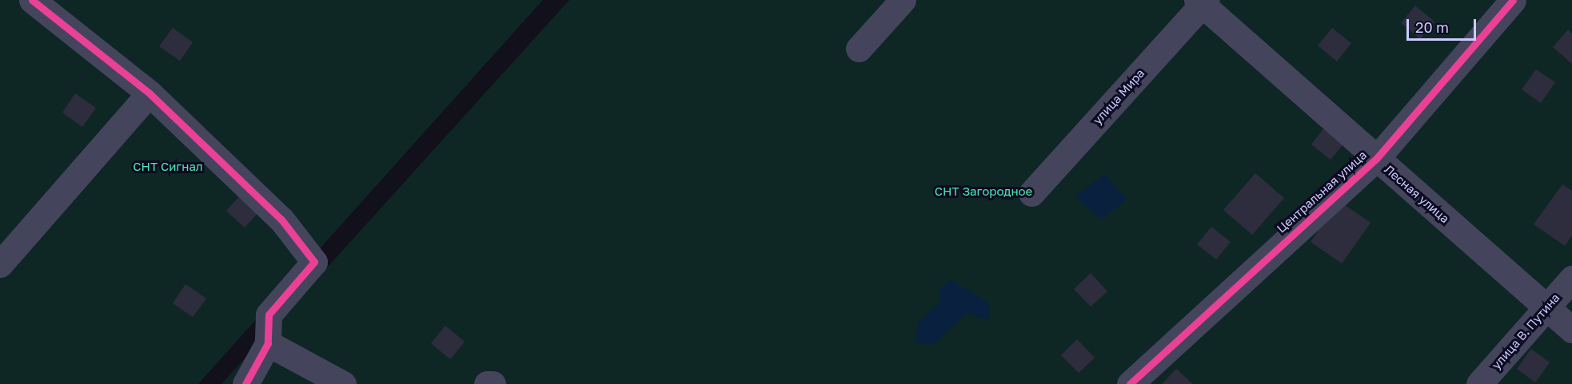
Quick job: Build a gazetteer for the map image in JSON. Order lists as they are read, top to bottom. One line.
{"streets":{"street":["улица Мира","Центральная улица","Лесная улица","улица В. Путина"]},"crossings":[["улица Мира","Лесная улица"],["Центральная улица","Лесная улица"],["Лесная улица","улица В. Путина"]],"parks":["СНТ Сигнал","СНТ Загородное"],"scale_bar":"20 m"}
